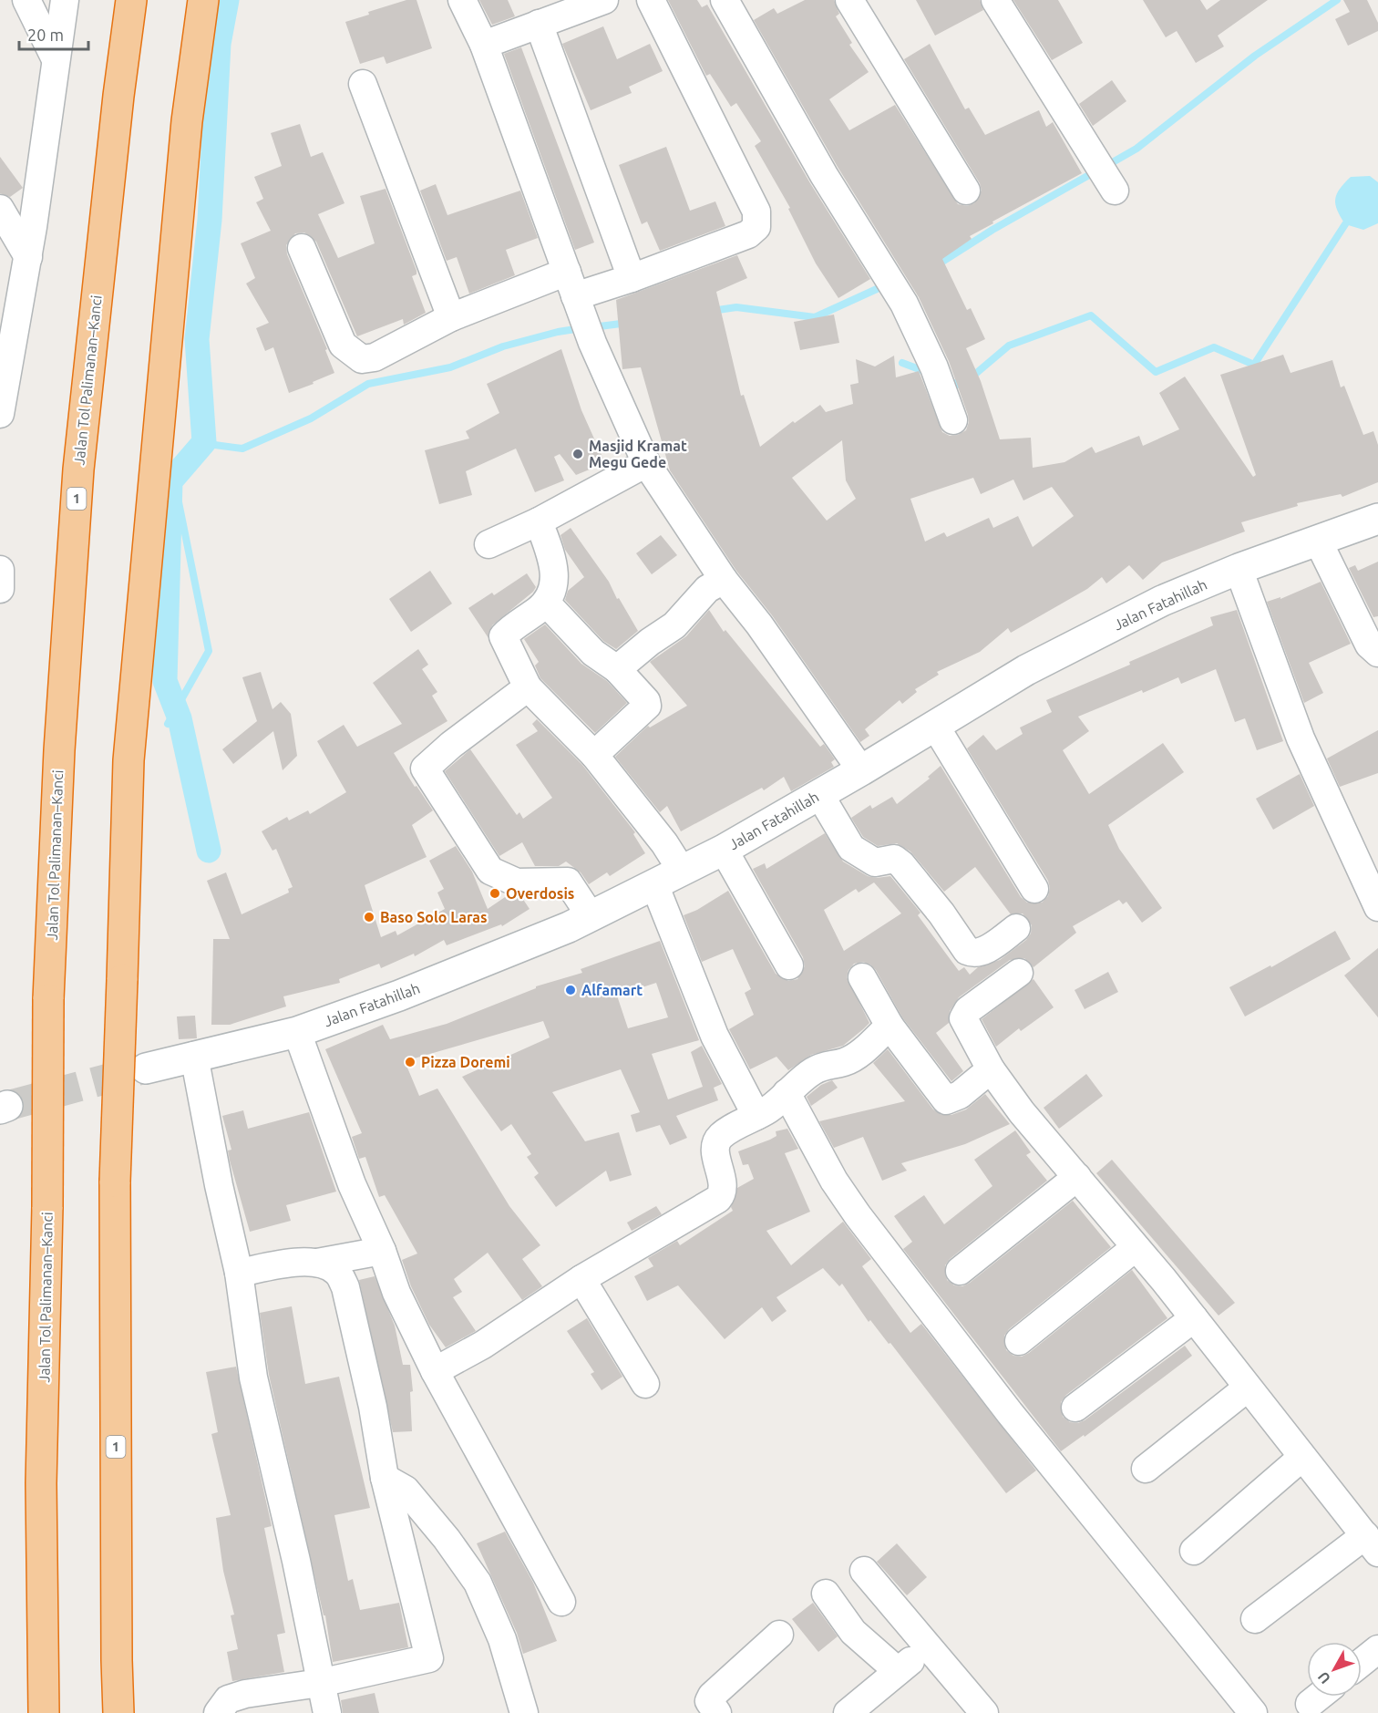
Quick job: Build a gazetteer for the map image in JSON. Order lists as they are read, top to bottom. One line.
{"streets":{"highway":["Jalan Tol Palimanan–Kanci","1"],"street":["Jalan Fatahillah"]},"places":["Masjid Kramat Megu Gede","Overdosis","Baso Solo Laras","Alfamart","Pizza Doremi"],"scale_bar":"20 m","north":"bottom left"}
